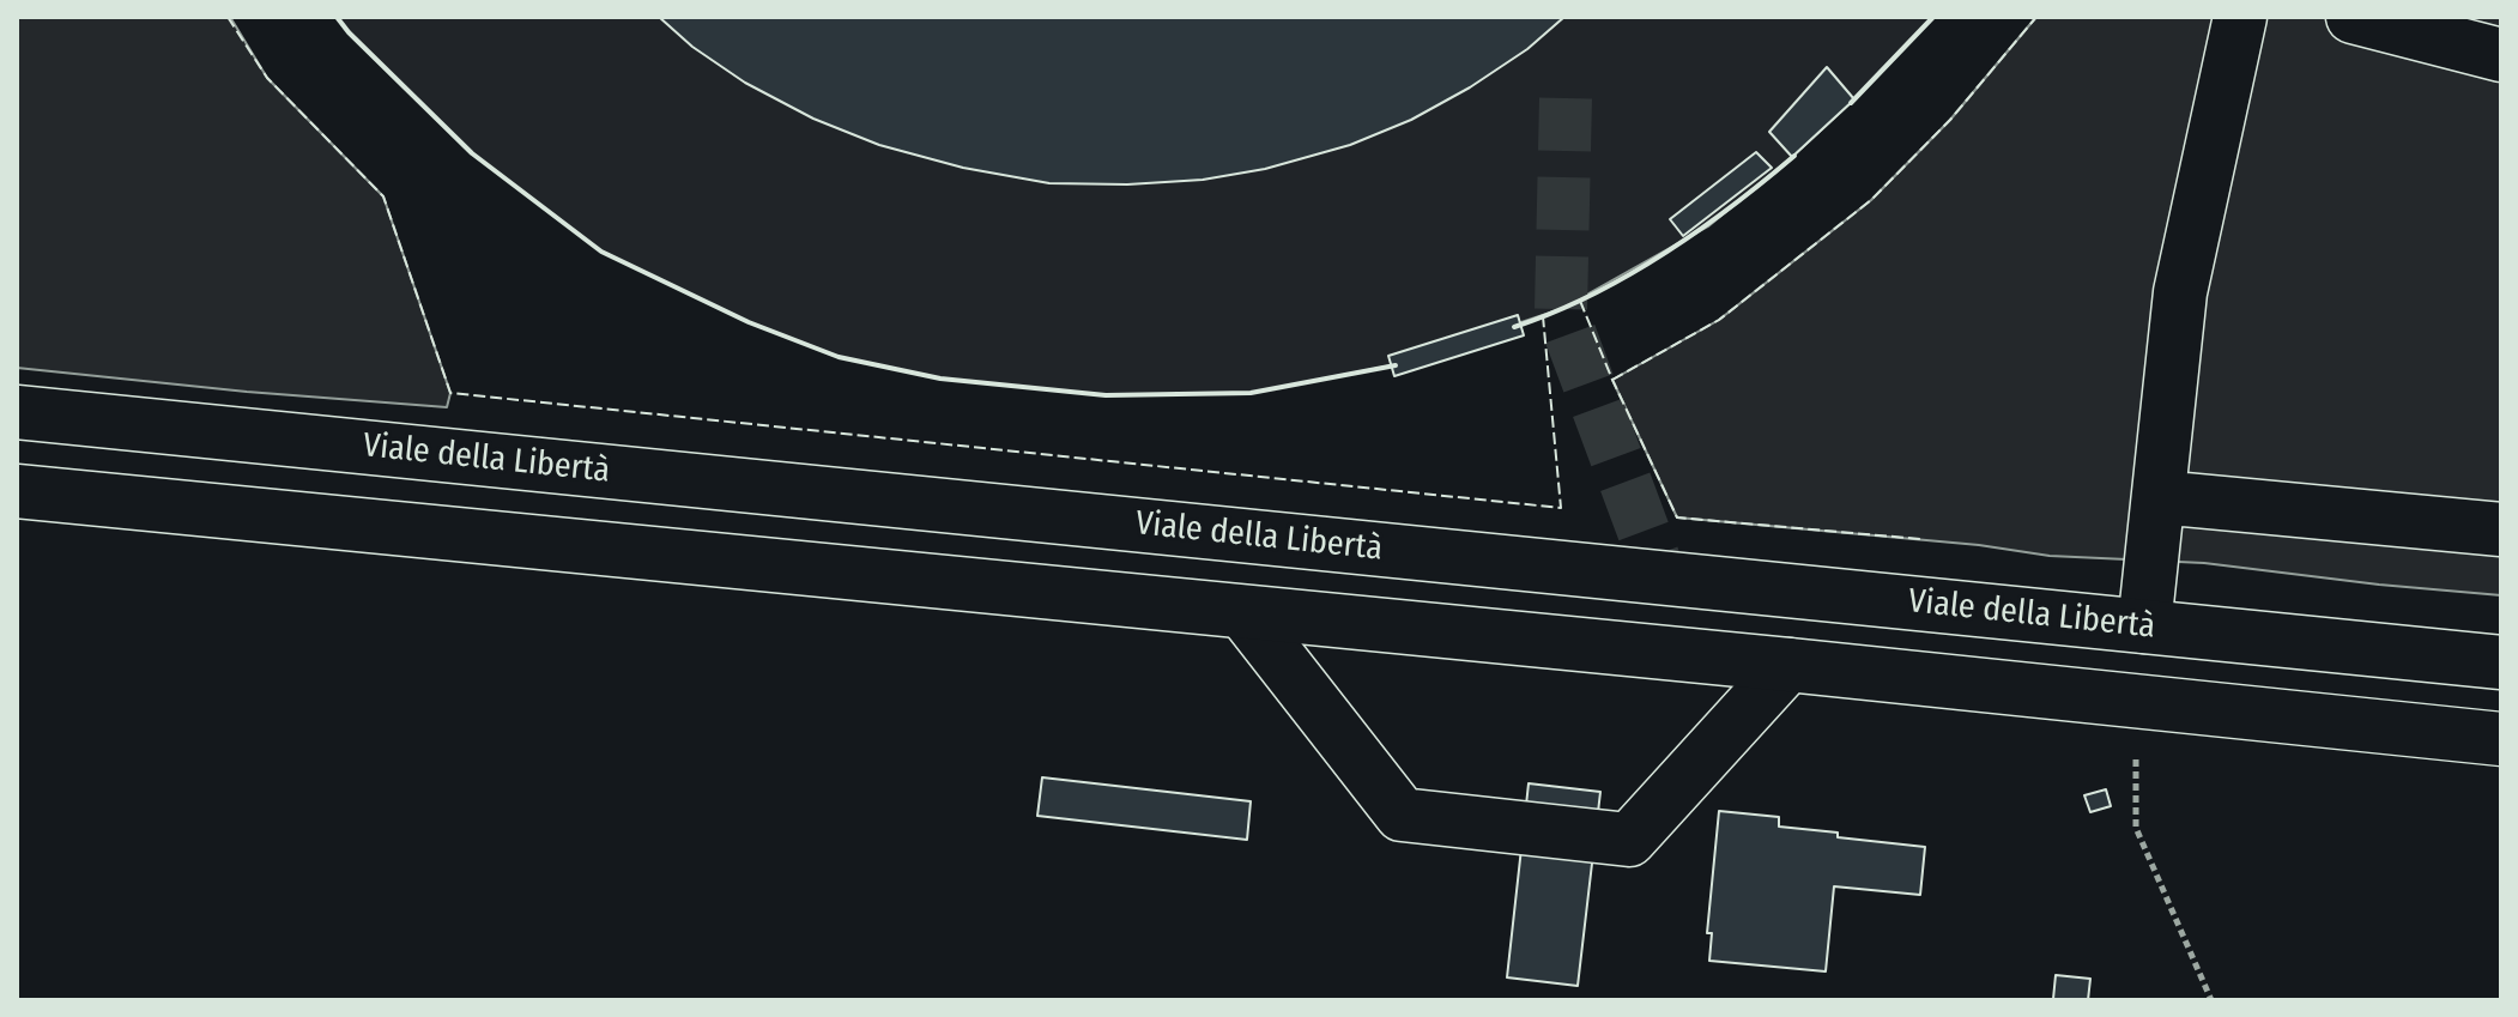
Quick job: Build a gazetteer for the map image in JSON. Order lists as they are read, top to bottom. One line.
{"streets":{"main road":["Viale della Libertà"]}}
